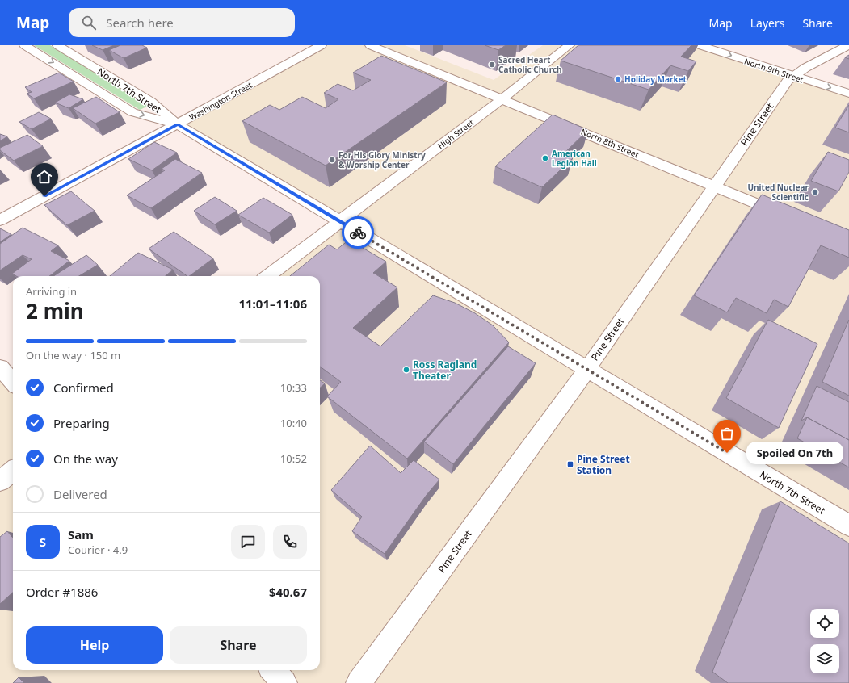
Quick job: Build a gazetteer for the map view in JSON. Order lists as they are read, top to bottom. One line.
{"streets":{"street":["North 9th Street","North 7th Street","Washington Street","Pine Street","High Street","North 8th Street"]},"crossings":[["North 9th Street","Pine Street"],["North 7th Street","Washington Street"],["North 7th Street","Pine Street"],["North 7th Street","High Street"],["Pine Street","North 8th Street"],["High Street","North 8th Street"]],"one_way":["North 9th Street"],"places":{"other":["Sacred Heart Catholic Church","Holiday Market","American Legion Hall","For His Glory Ministry & Worship Center","United Nuclear Scientific","Ross Ragland Theater","Spoiled On 7th"],"transit":["Pine Street Station"]},"page":{"header":"Map","search":"Search here","nav":["Map","Layers","Share"],"heading":["2 min","Arriving in","11:01–11:06"],"panel":["Sam","Courier · 4.9","Order #1886","$40.67"],"bar":"On the way · 150 m","list":[["Confirmed","10:33"],["Preparing","10:40"],["On the way","10:52"],"Delivered"],"bubble":"Spoiled On 7th","round":"S","buttons":["Help","Share"]}}
